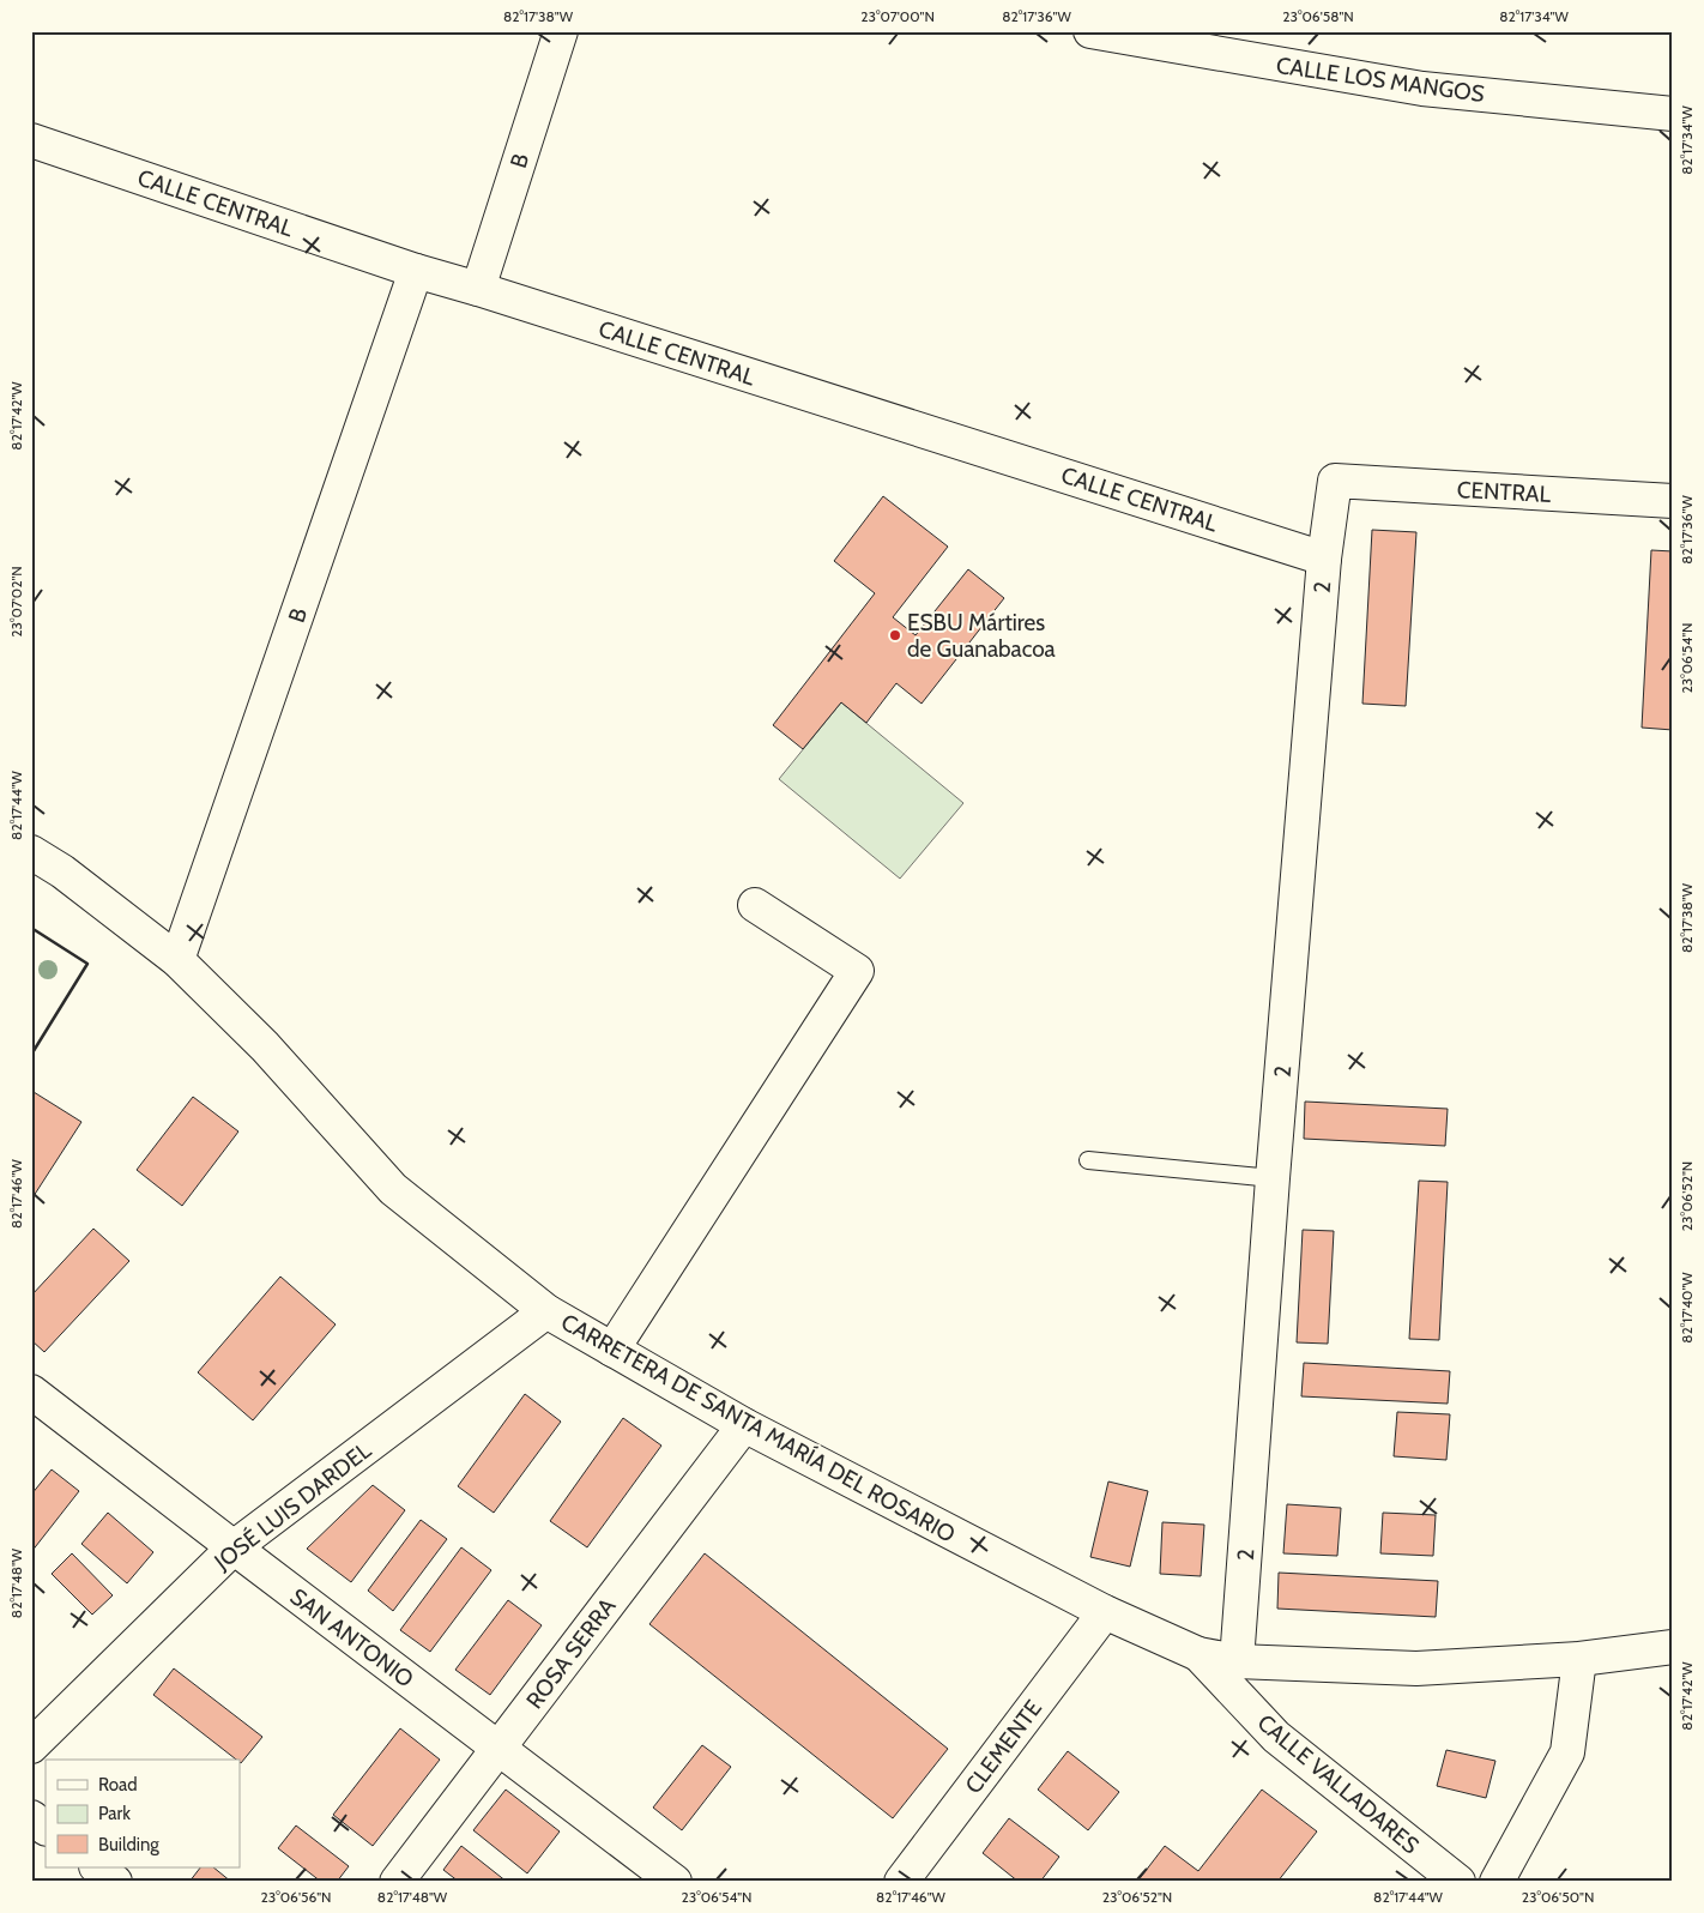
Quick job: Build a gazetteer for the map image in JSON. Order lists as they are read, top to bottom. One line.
{"streets":{"street":["CALLE LOS MANGOS","B","CALLE CENTRAL","CENTRAL","2","CARRETERA DE SANTA MARÍA DEL ROSARIO","JOSÉ LUIS DARDEL","SAN ANTONIO","ROSA SERRA","CLEMENTE","CALLE VALLADARES"]},"crossings":[["B","CALLE CENTRAL"],["B","CARRETERA DE SANTA MARÍA DEL ROSARIO"],["CALLE CENTRAL","2"],["CENTRAL","2"],["2","CARRETERA DE SANTA MARÍA DEL ROSARIO"],["CARRETERA DE SANTA MARÍA DEL ROSARIO","JOSÉ LUIS DARDEL"],["CARRETERA DE SANTA MARÍA DEL ROSARIO","ROSA SERRA"],["CARRETERA DE SANTA MARÍA DEL ROSARIO","CLEMENTE"],["CARRETERA DE SANTA MARÍA DEL ROSARIO","CALLE VALLADARES"],["JOSÉ LUIS DARDEL","SAN ANTONIO"],["SAN ANTONIO","ROSA SERRA"]],"places":["ESBU Mártires de Guanabacoa"],"legend":["Road","Park","Building"],"coordinates":["82°17'38\"W","23°07'00\"N","82°17'36\"W","23°06'58\"N","82°17'34\"W","82°17'42\"W","23°07'02\"N","23°06'54\"N","82°17'44\"W","82°17'46\"W","23°06'52\"N","82°17'40\"W","82°17'48\"W","23°06'56\"N","23°06'50\"N"]}
